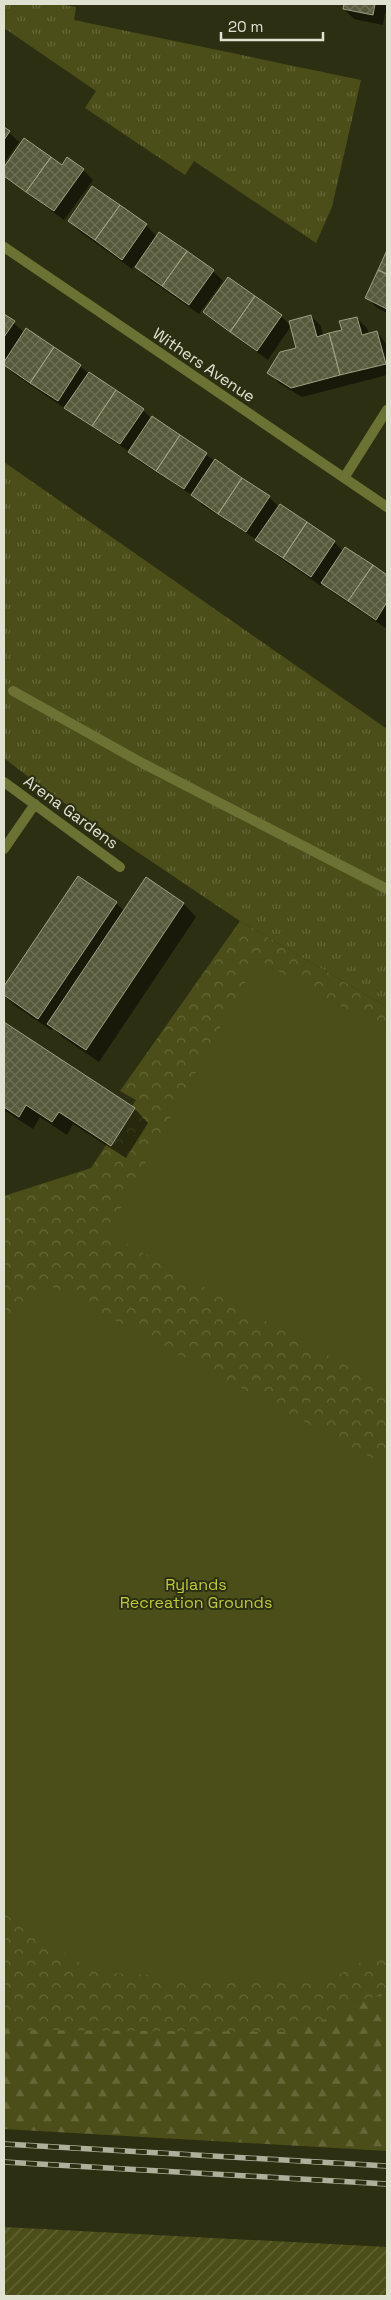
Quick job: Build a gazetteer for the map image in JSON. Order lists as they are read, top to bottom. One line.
{"streets":{"street":["Withers Avenue","Arena Gardens"]},"parks":["Rylands Recreation Grounds"],"scale_bar":"20 m"}
